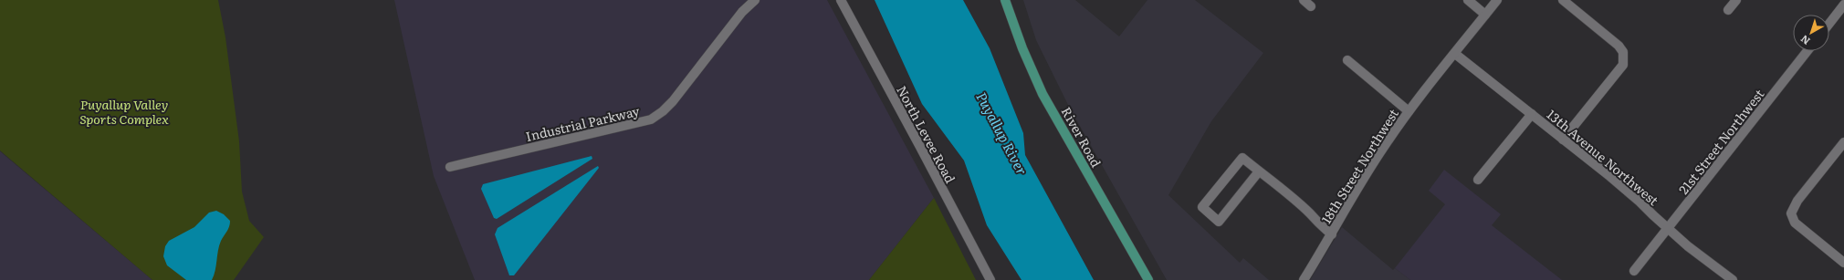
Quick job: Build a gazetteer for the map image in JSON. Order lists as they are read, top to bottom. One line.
{"streets":{"main road":["River Road"],"street":["Industrial Parkway","North Levee Road","21st Street Northwest","13th Avenue Northwest","18th Street Northwest"]},"crossings":[["21st Street Northwest","13th Avenue Northwest"],["13th Avenue Northwest","18th Street Northwest"]],"water":["Puyallup River"],"parks":["Puyallup Valley Sports Complex"],"north":"bottom left"}
